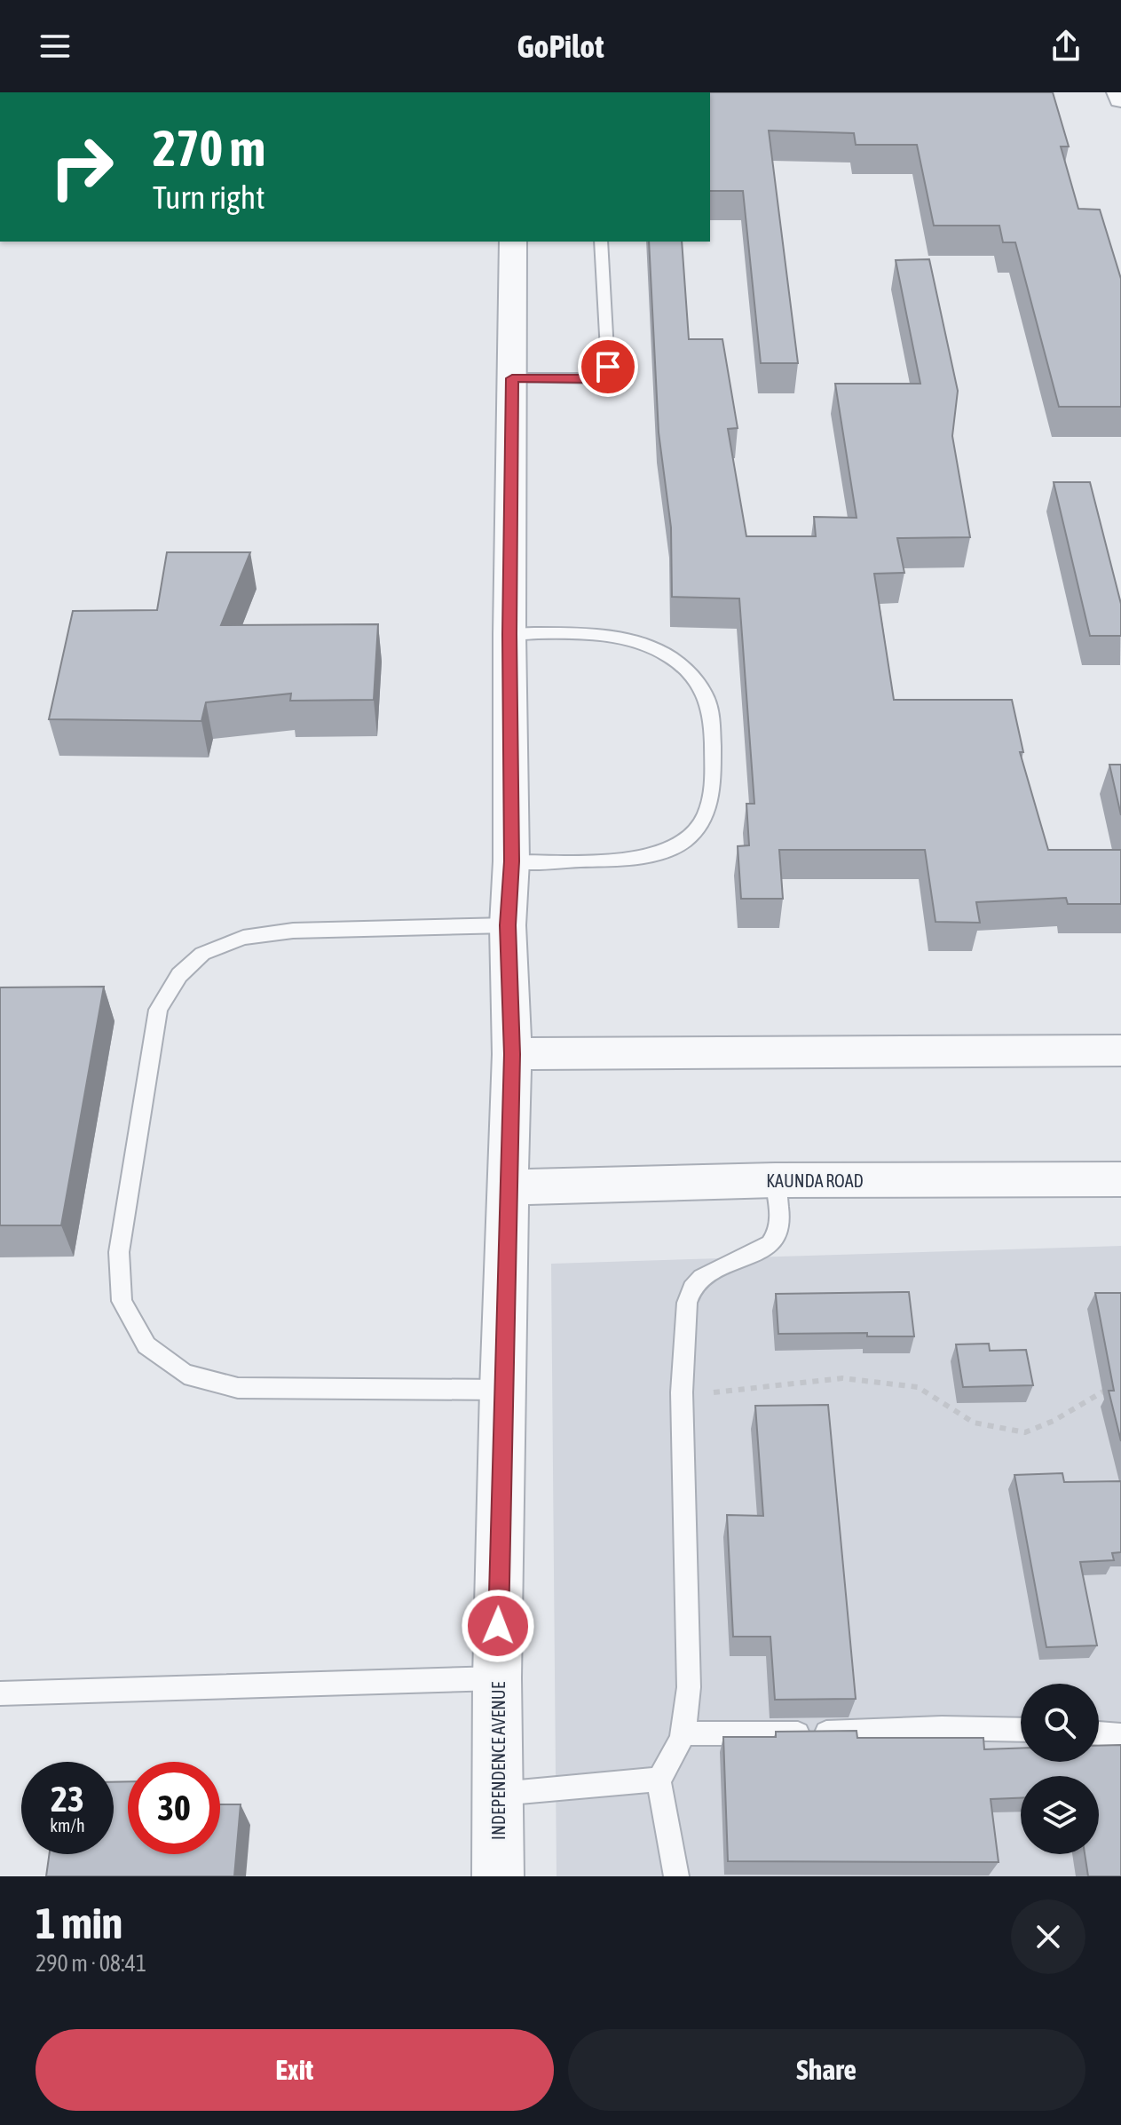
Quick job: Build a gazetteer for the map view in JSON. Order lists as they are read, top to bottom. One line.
{"streets":{"street":["KAUNDA ROAD","INDEPENDENCE AVENUE"]},"crossings":[["KAUNDA ROAD","INDEPENDENCE AVENUE"]],"page":{"header":"GoPilot","turn":["270 m","Turn right"],"speed":"23 km/h","limit":"30","heading":["1 min","290 m · 08:41"],"buttons":["Exit","Share"]}}
